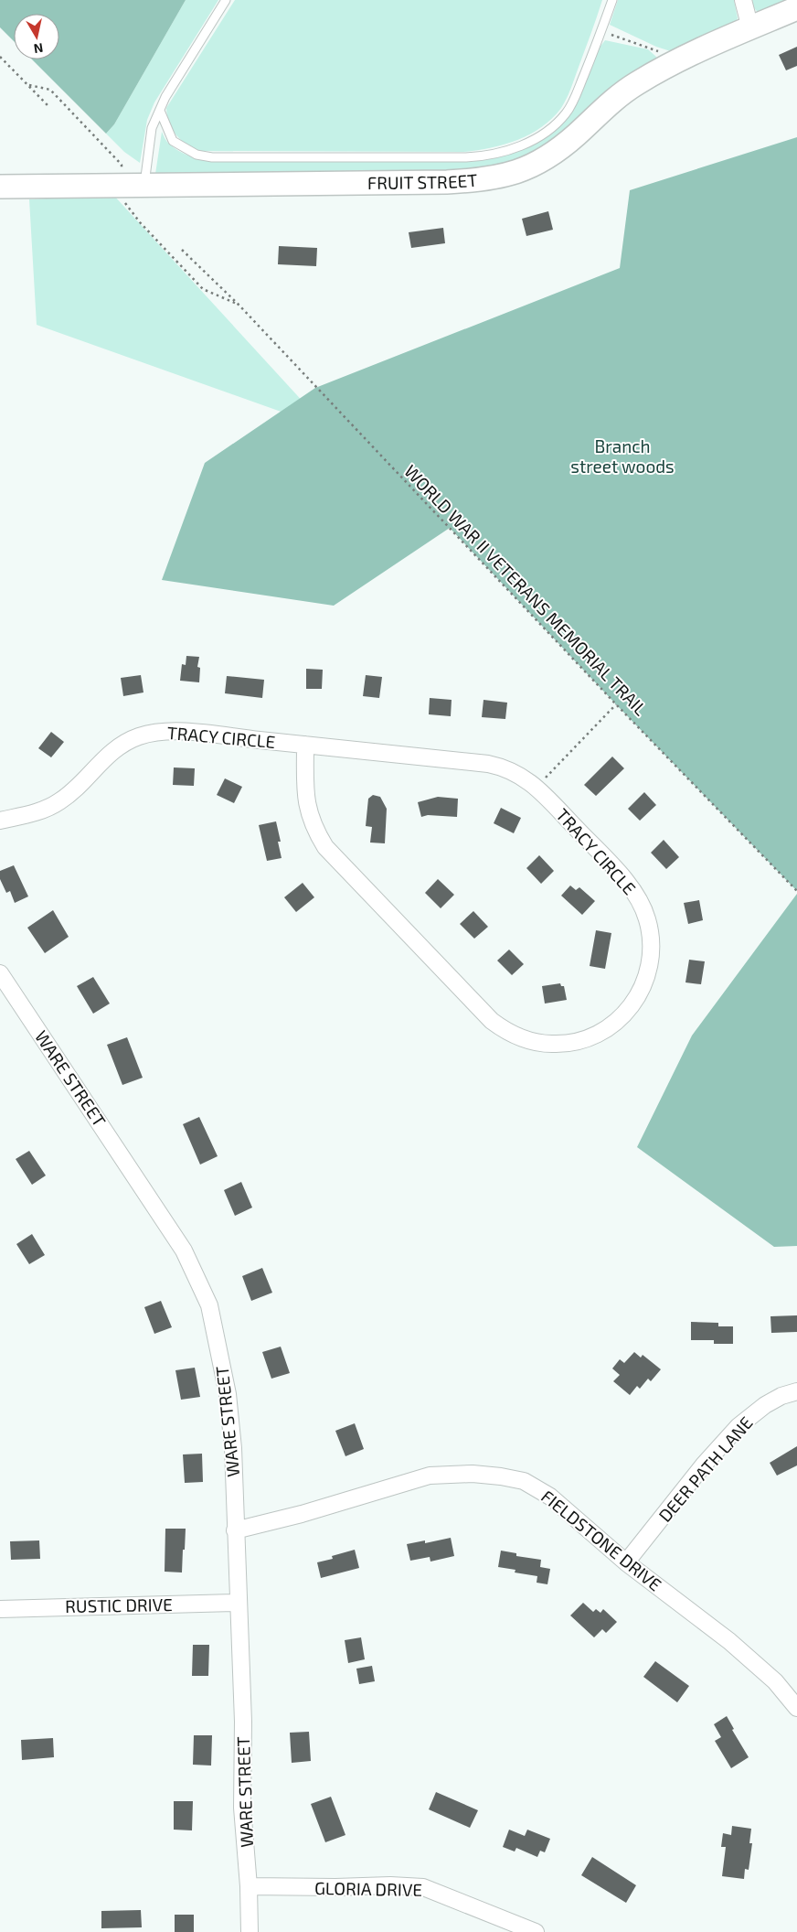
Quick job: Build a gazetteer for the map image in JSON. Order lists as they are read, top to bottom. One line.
{"streets":{"street":["FRUIT STREET","TRACY CIRCLE","WARE STREET","DEER PATH LANE","FIELDSTONE DRIVE","RUSTIC DRIVE","GLORIA DRIVE"],"path":["WORLD WAR II VETERANS MEMORIAL TRAIL"]},"crossings":[["FRUIT STREET","WORLD WAR II VETERANS MEMORIAL TRAIL"],["WARE STREET","FIELDSTONE DRIVE"],["WARE STREET","RUSTIC DRIVE"],["WARE STREET","GLORIA DRIVE"],["DEER PATH LANE","FIELDSTONE DRIVE"]],"parks":["Branch street woods"],"north":"bottom"}
